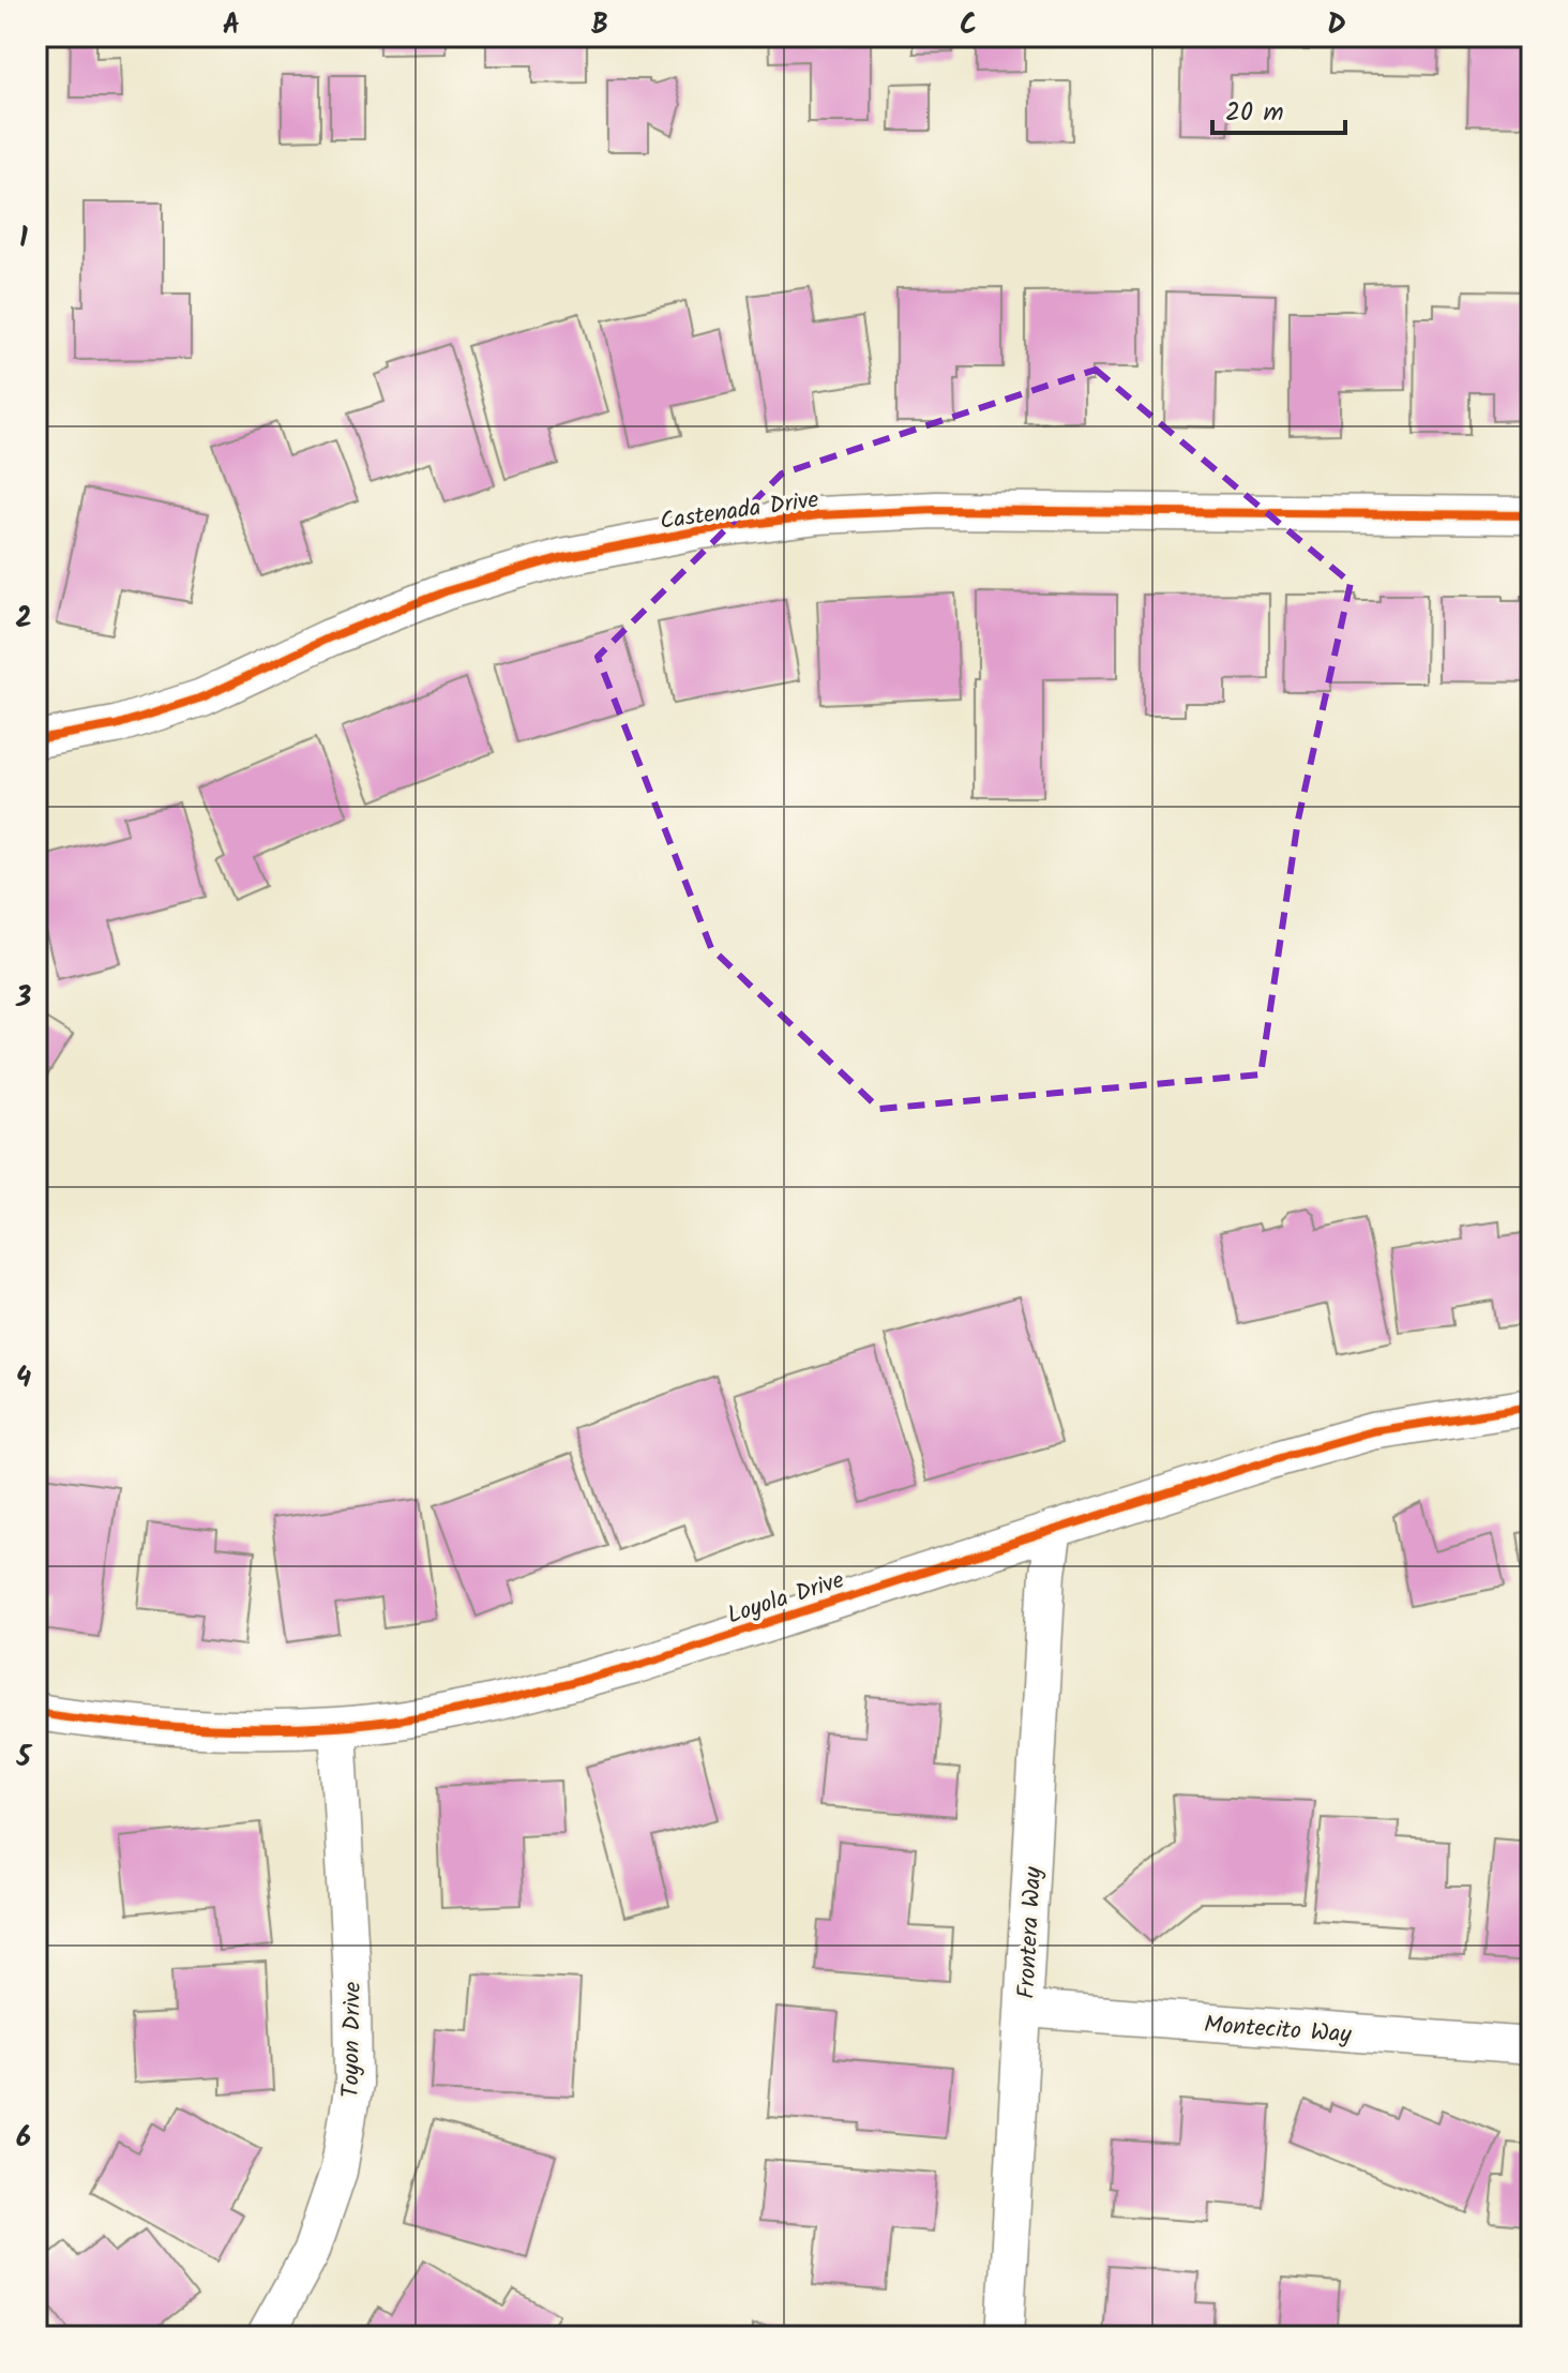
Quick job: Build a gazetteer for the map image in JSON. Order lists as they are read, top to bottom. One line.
{"streets":{"street":["Castenada Drive","Loyola Drive","Frontera Way","Montecito Way","Toyon Drive"]},"crossings":[["Loyola Drive","Frontera Way"],["Loyola Drive","Toyon Drive"],["Frontera Way","Montecito Way"]],"scale_bar":"20 m","grid":{"columns":["A","B","C","D"],"rows":["1","2","3","4","5","6"]}}
